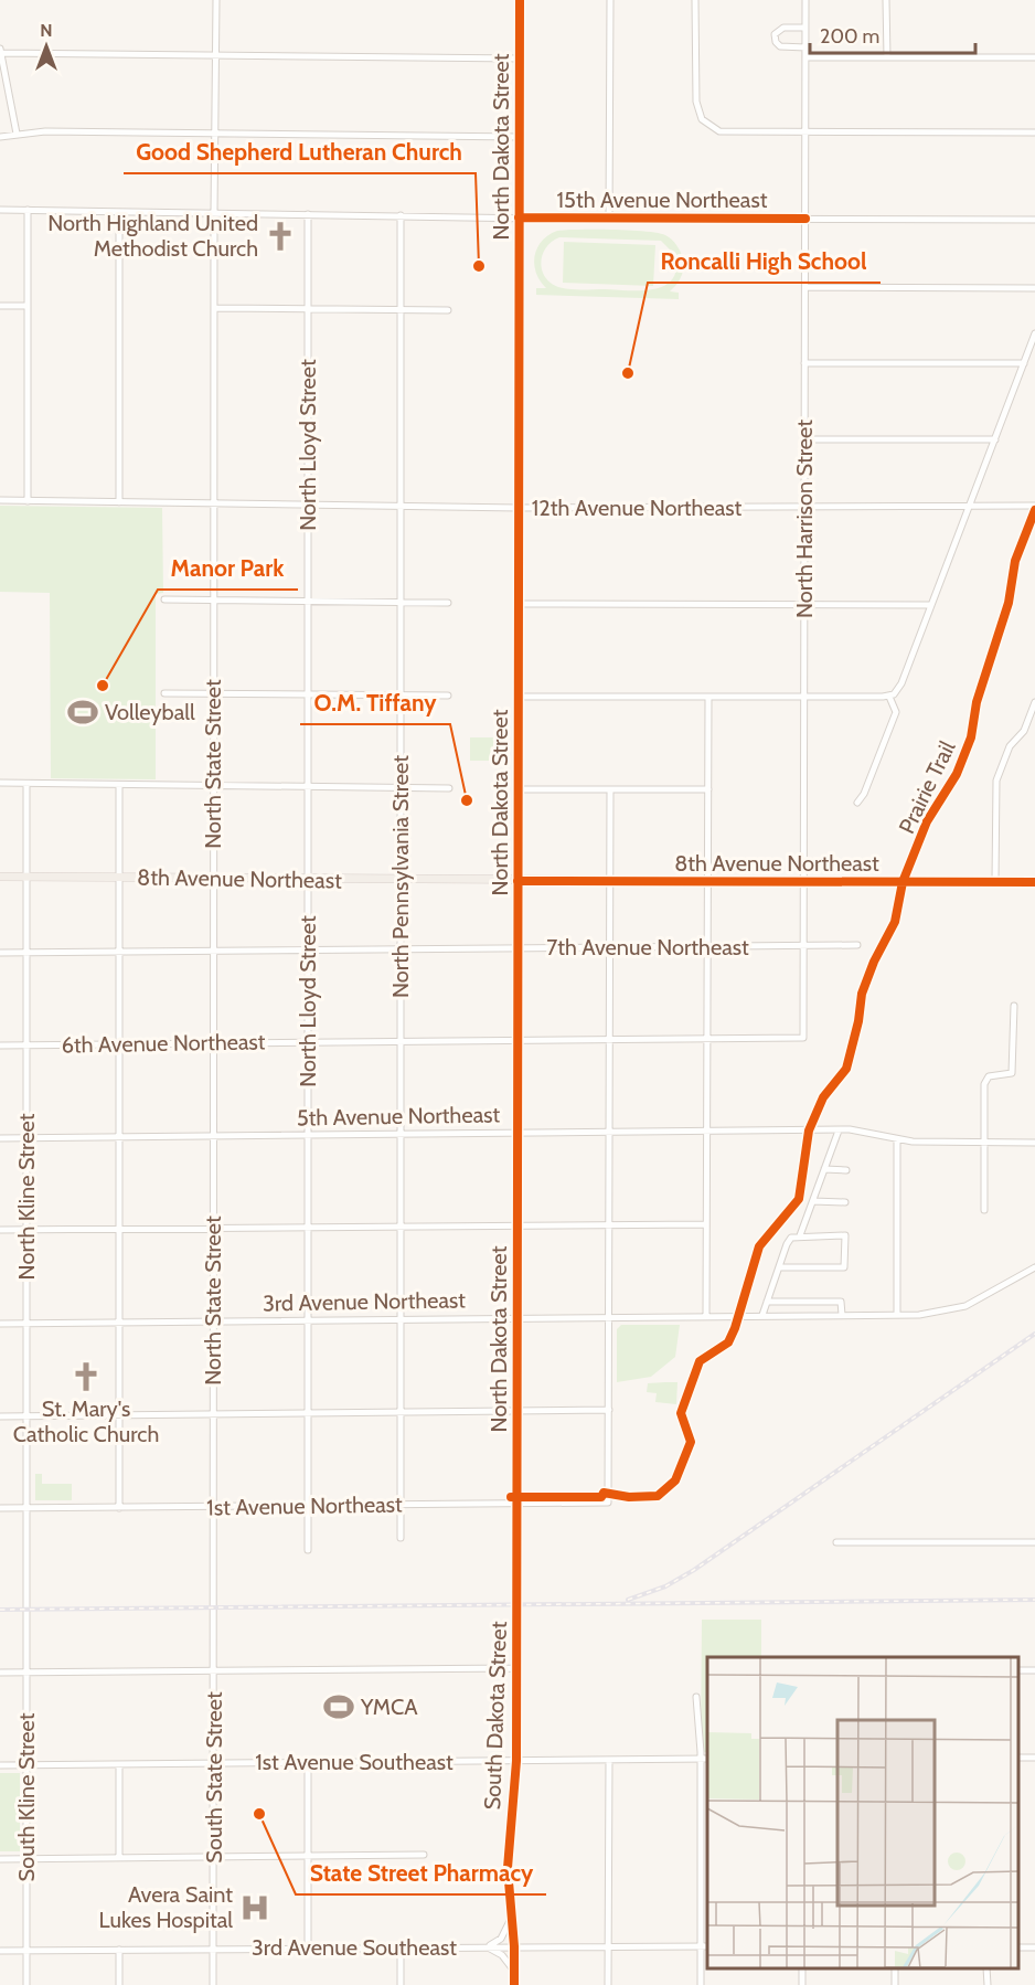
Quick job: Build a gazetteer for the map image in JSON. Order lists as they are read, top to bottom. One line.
{"streets":{"main road":["8th Avenue Northeast"],"street":["North Dakota Street","15th Avenue Northeast","North Lloyd Street","12th Avenue Northeast","North Harrison Street","North State Street","North Pennsylvania Street","7th Avenue Northeast","6th Avenue Northeast","5th Avenue Northeast","North Kline Street","3rd Avenue Northeast","1st Avenue Northeast","South Dakota Street","1st Avenue Southeast","South State Street","South Kline Street","3rd Avenue Southeast"],"cycle path":["Prairie Trail"]},"crossings":[["North Dakota Street","15th Avenue Northeast"],["North Dakota Street","12th Avenue Northeast"],["North Dakota Street","8th Avenue Northeast"],["North Dakota Street","7th Avenue Northeast"],["North Dakota Street","6th Avenue Northeast"],["North Dakota Street","5th Avenue Northeast"],["North Dakota Street","3rd Avenue Northeast"],["North Dakota Street","1st Avenue Northeast"],["North Dakota Street","South Dakota Street"],["15th Avenue Northeast","North Lloyd Street"],["15th Avenue Northeast","North Harrison Street"],["15th Avenue Northeast","North State Street"],["15th Avenue Northeast","North Pennsylvania Street"],["North Lloyd Street","12th Avenue Northeast"],["North Lloyd Street","8th Avenue Northeast"],["North Lloyd Street","7th Avenue Northeast"],["North Lloyd Street","6th Avenue Northeast"],["North Lloyd Street","5th Avenue Northeast"],["North Lloyd Street","3rd Avenue Northeast"],["North Lloyd Street","1st Avenue Northeast"],["12th Avenue Northeast","North Harrison Street"],["12th Avenue Northeast","North State Street"],["12th Avenue Northeast","North Pennsylvania Street"],["North Harrison Street","8th Avenue Northeast"],["North Harrison Street","7th Avenue Northeast"],["North Harrison Street","6th Avenue Northeast"],["North State Street","8th Avenue Northeast"],["North State Street","7th Avenue Northeast"],["North State Street","6th Avenue Northeast"],["North State Street","5th Avenue Northeast"],["North State Street","3rd Avenue Northeast"],["North State Street","1st Avenue Northeast"],["North State Street","South State Street"],["8th Avenue Northeast","North Pennsylvania Street"],["8th Avenue Northeast","North Kline Street"],["North Pennsylvania Street","7th Avenue Northeast"],["North Pennsylvania Street","6th Avenue Northeast"],["North Pennsylvania Street","5th Avenue Northeast"],["North Pennsylvania Street","3rd Avenue Northeast"],["North Pennsylvania Street","1st Avenue Northeast"],["7th Avenue Northeast","North Kline Street"],["6th Avenue Northeast","North Kline Street"],["5th Avenue Northeast","North Kline Street"],["North Kline Street","3rd Avenue Northeast"],["North Kline Street","1st Avenue Northeast"],["North Kline Street","South Kline Street"],["South Dakota Street","1st Avenue Southeast"],["South Dakota Street","3rd Avenue Southeast"],["1st Avenue Southeast","South State Street"],["1st Avenue Southeast","South Kline Street"],["South State Street","3rd Avenue Southeast"],["South Kline Street","3rd Avenue Southeast"]],"places":{"church":["North Highland United Methodist Church","St. Mary's Catholic Church"],"other":["Good Shepherd Lutheran Church","Roncalli High School","Manor Park","O.M. Tiffany","State Street Pharmacy"],"sports":["Volleyball","YMCA"],"hospital":["Avera Saint Lukes Hospital"]},"scale_bar":"200 m","north":"top"}
